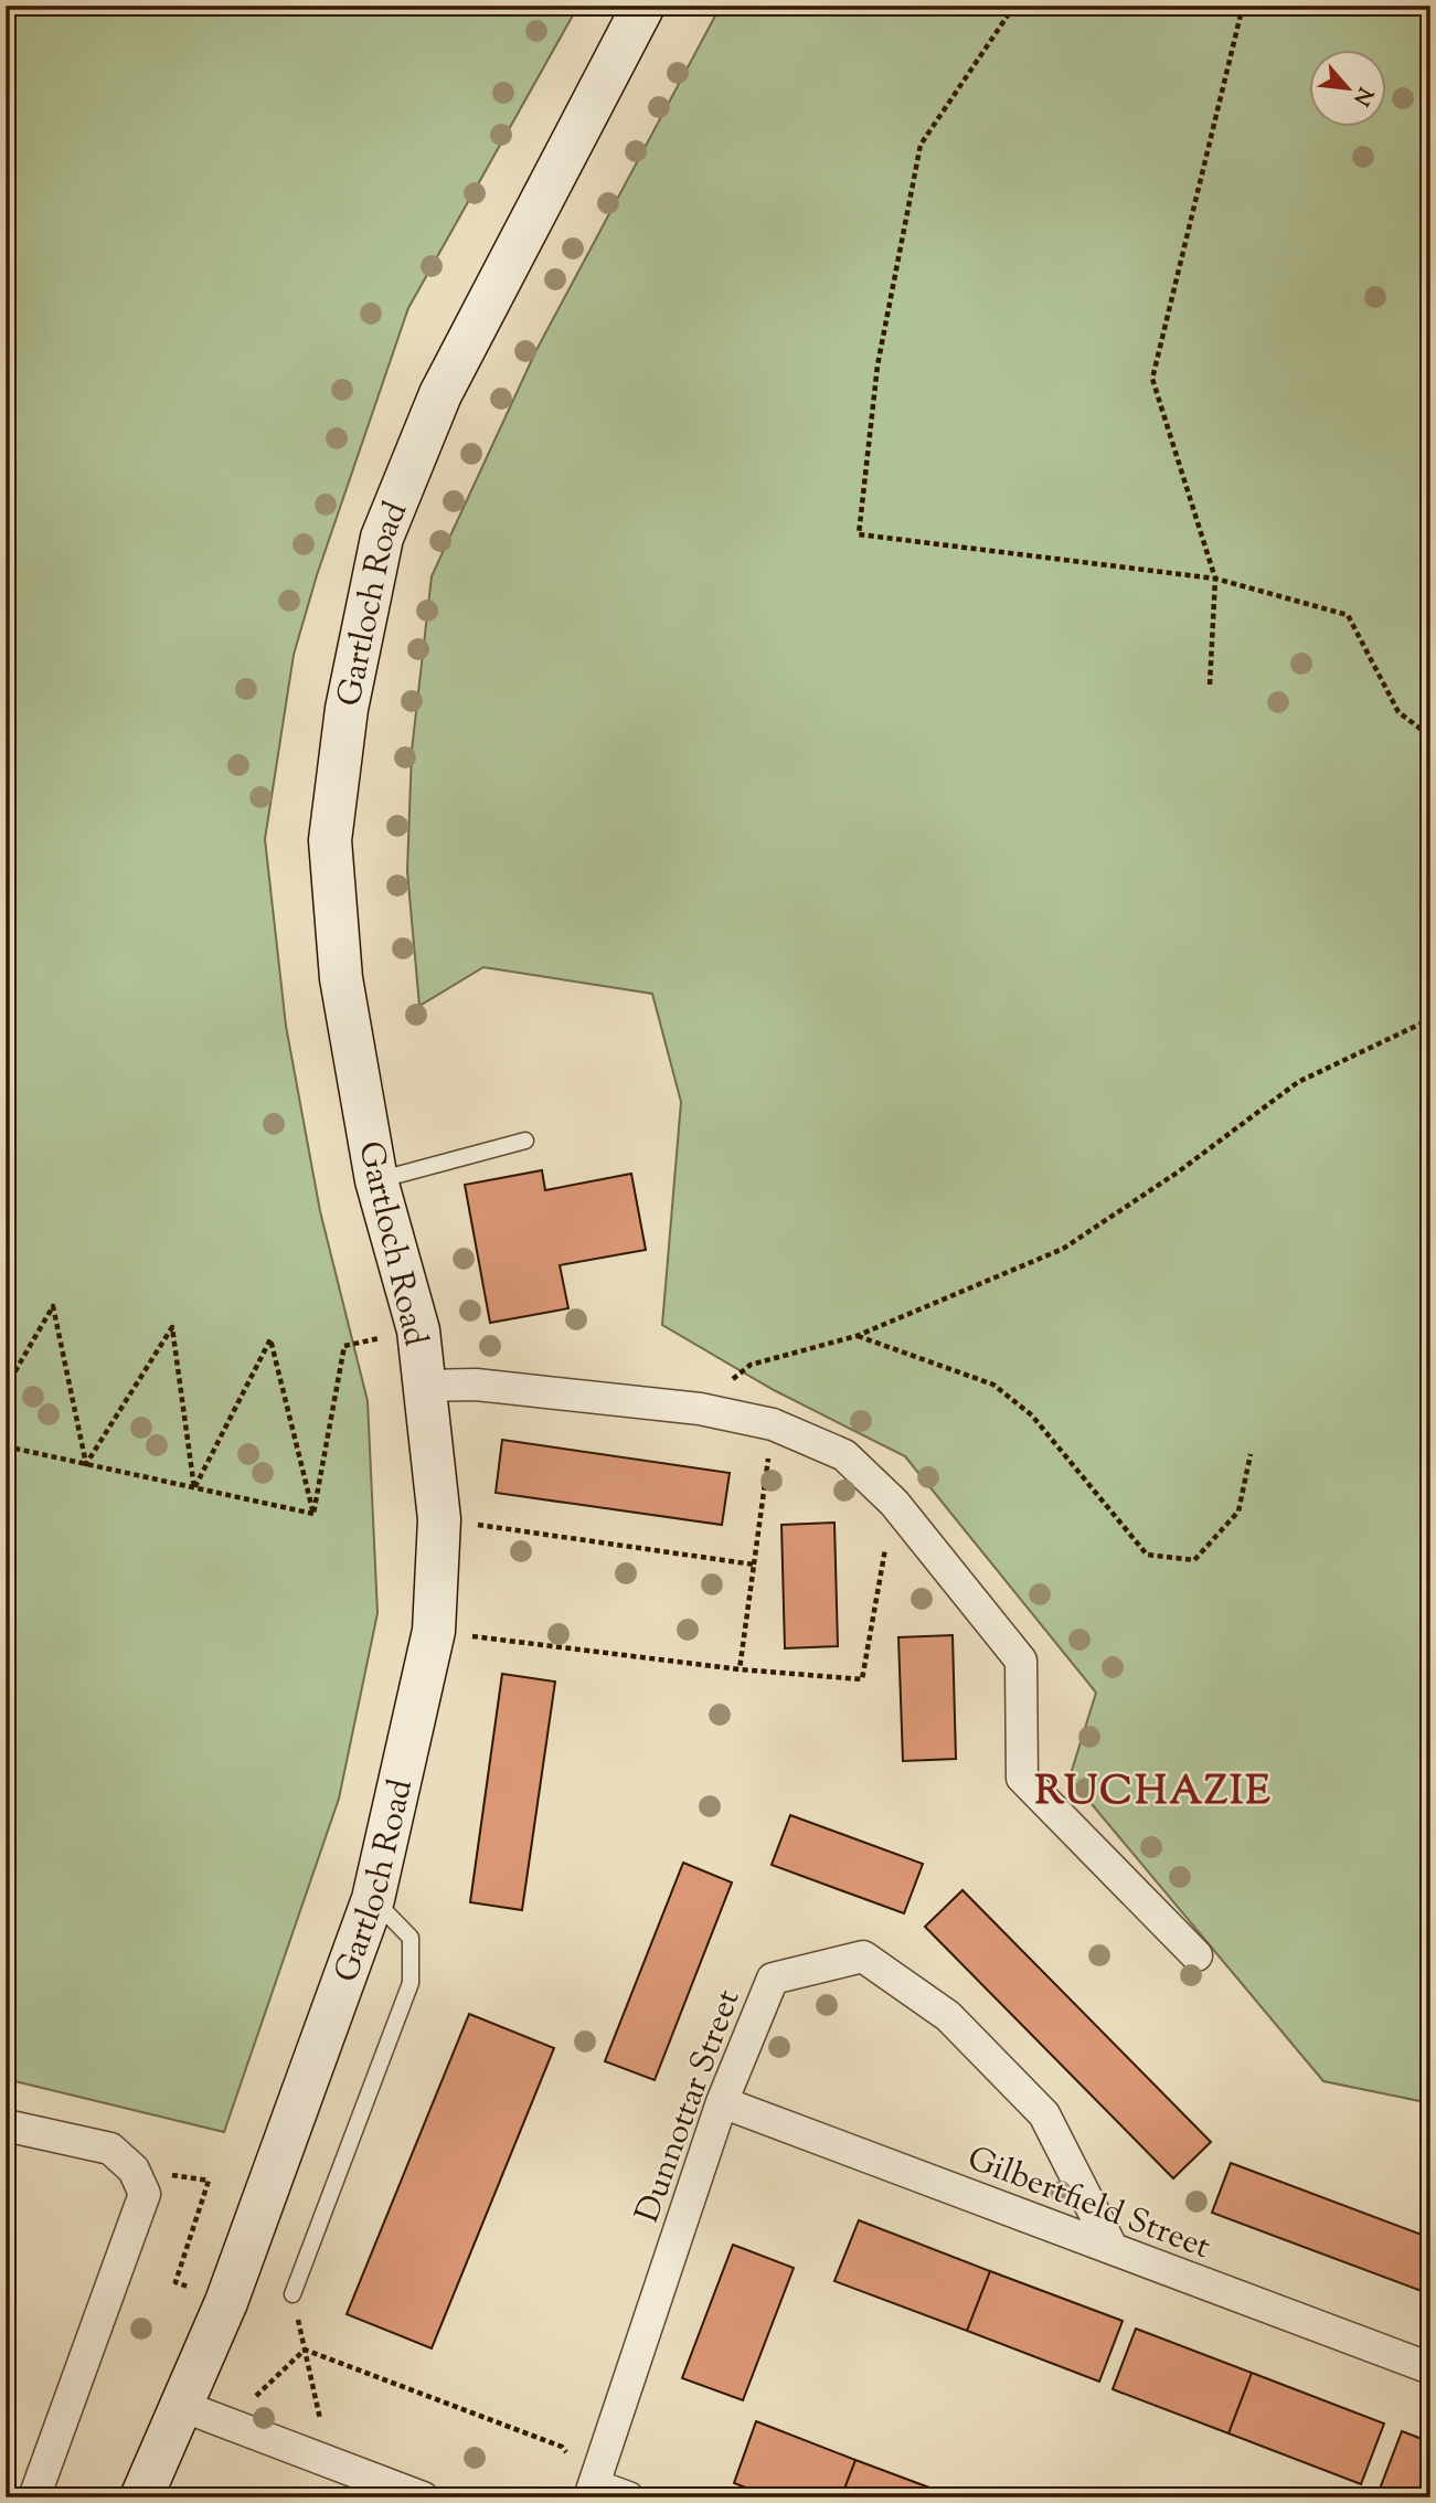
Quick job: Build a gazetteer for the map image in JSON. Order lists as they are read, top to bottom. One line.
{"streets":{"main road":["Gartloch Road"],"street":["Dunnottar Street","Gilbertfield Street"]},"crossings":[["Dunnottar Street","Gilbertfield Street"]],"districts":["RUCHAZIE"],"north":"bottom right"}
